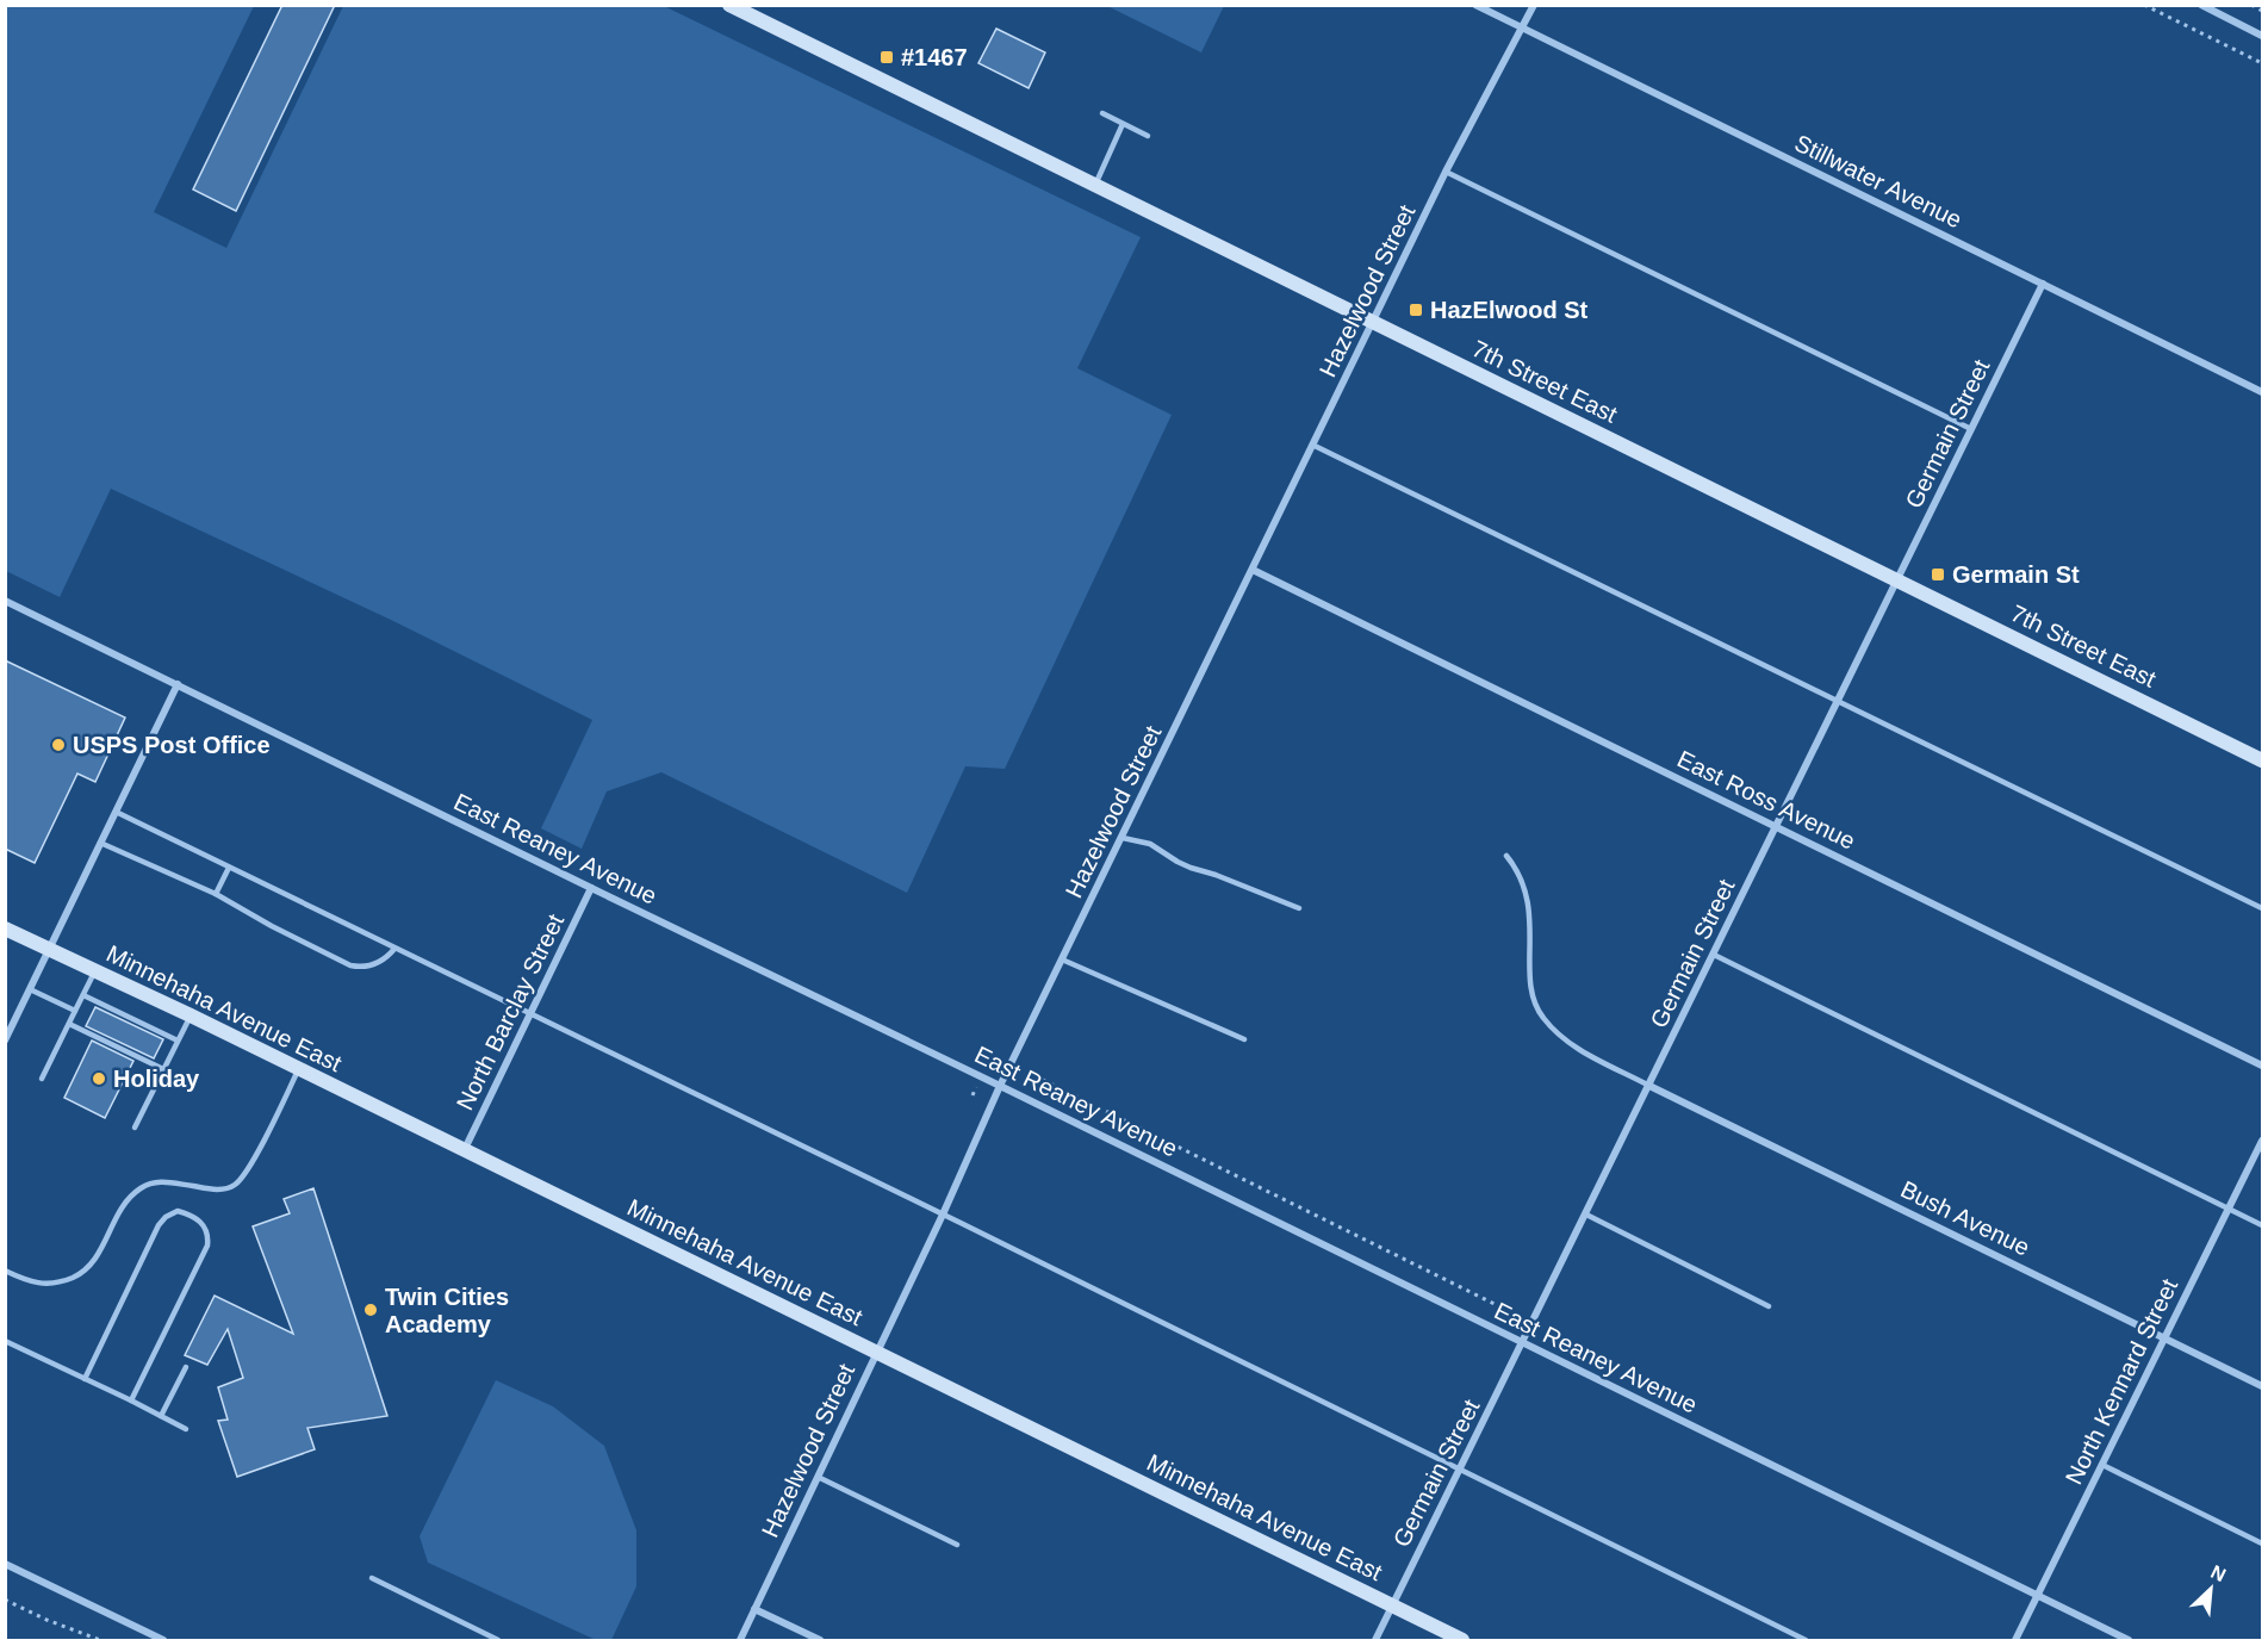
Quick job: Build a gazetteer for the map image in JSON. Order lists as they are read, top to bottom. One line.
{"streets":{"street":["Stillwater Avenue","Hazelwood Street","7th Street East","Germain Street","East Ross Avenue","East Reaney Avenue","Minnehaha Avenue East","North Barclay Street","Bush Avenue","North Kennard Street"]},"crossings":[["Stillwater Avenue","Hazelwood Street"],["Stillwater Avenue","Germain Street"],["Hazelwood Street","7th Street East"],["Hazelwood Street","East Ross Avenue"],["Hazelwood Street","East Reaney Avenue"],["Hazelwood Street","Minnehaha Avenue East"],["7th Street East","Germain Street"],["Germain Street","East Ross Avenue"],["Germain Street","East Reaney Avenue"],["Germain Street","Minnehaha Avenue East"],["Germain Street","Bush Avenue"],["East Reaney Avenue","North Barclay Street"],["East Reaney Avenue","North Kennard Street"],["Minnehaha Avenue East","North Barclay Street"],["Bush Avenue","North Kennard Street"]],"places":{"transit":["#1467","HazElwood St","Germain St"],"other":["USPS Post Office","Holiday","Twin Cities Academy"]},"north":"top right"}
